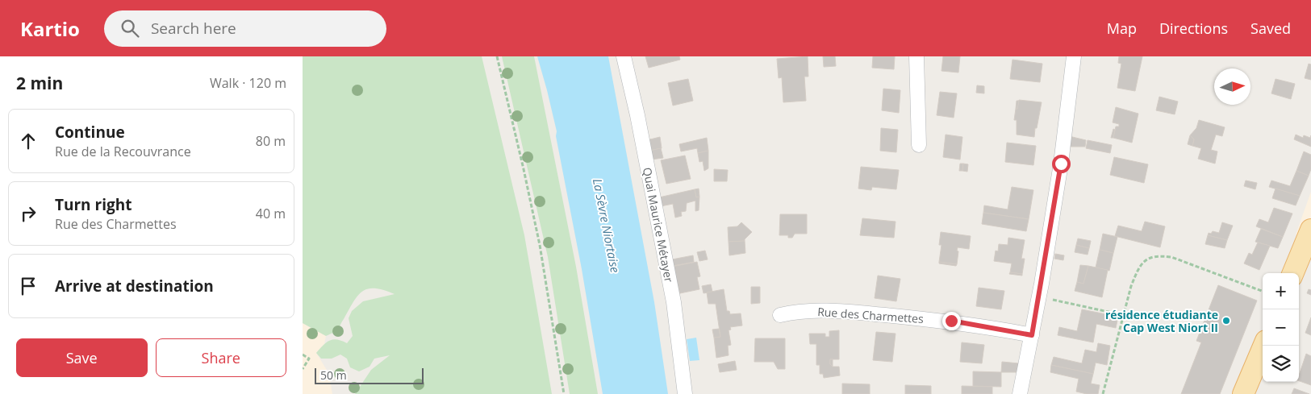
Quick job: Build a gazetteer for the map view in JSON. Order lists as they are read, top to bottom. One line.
{"streets":{"street":["Quai Maurice Métayer","Rue des Charmettes"]},"water":["La Sèvre Niortaise"],"places":["résidence étudiante Cap West Niort II"],"scale_bar":"50 m","north":"right","page":{"header":"Kartio","search":"Search here","nav":["Map","Directions","Saved"],"heading":["2 min","Walk · 120 m"],"list":[["Continue","Rue de la Recouvrance","80 m"],["Turn right","Rue des Charmettes","40 m"],"Arrive at destination"],"map_buttons":["+","−"],"buttons":["Save","Share"],"scale":"50 m"}}
